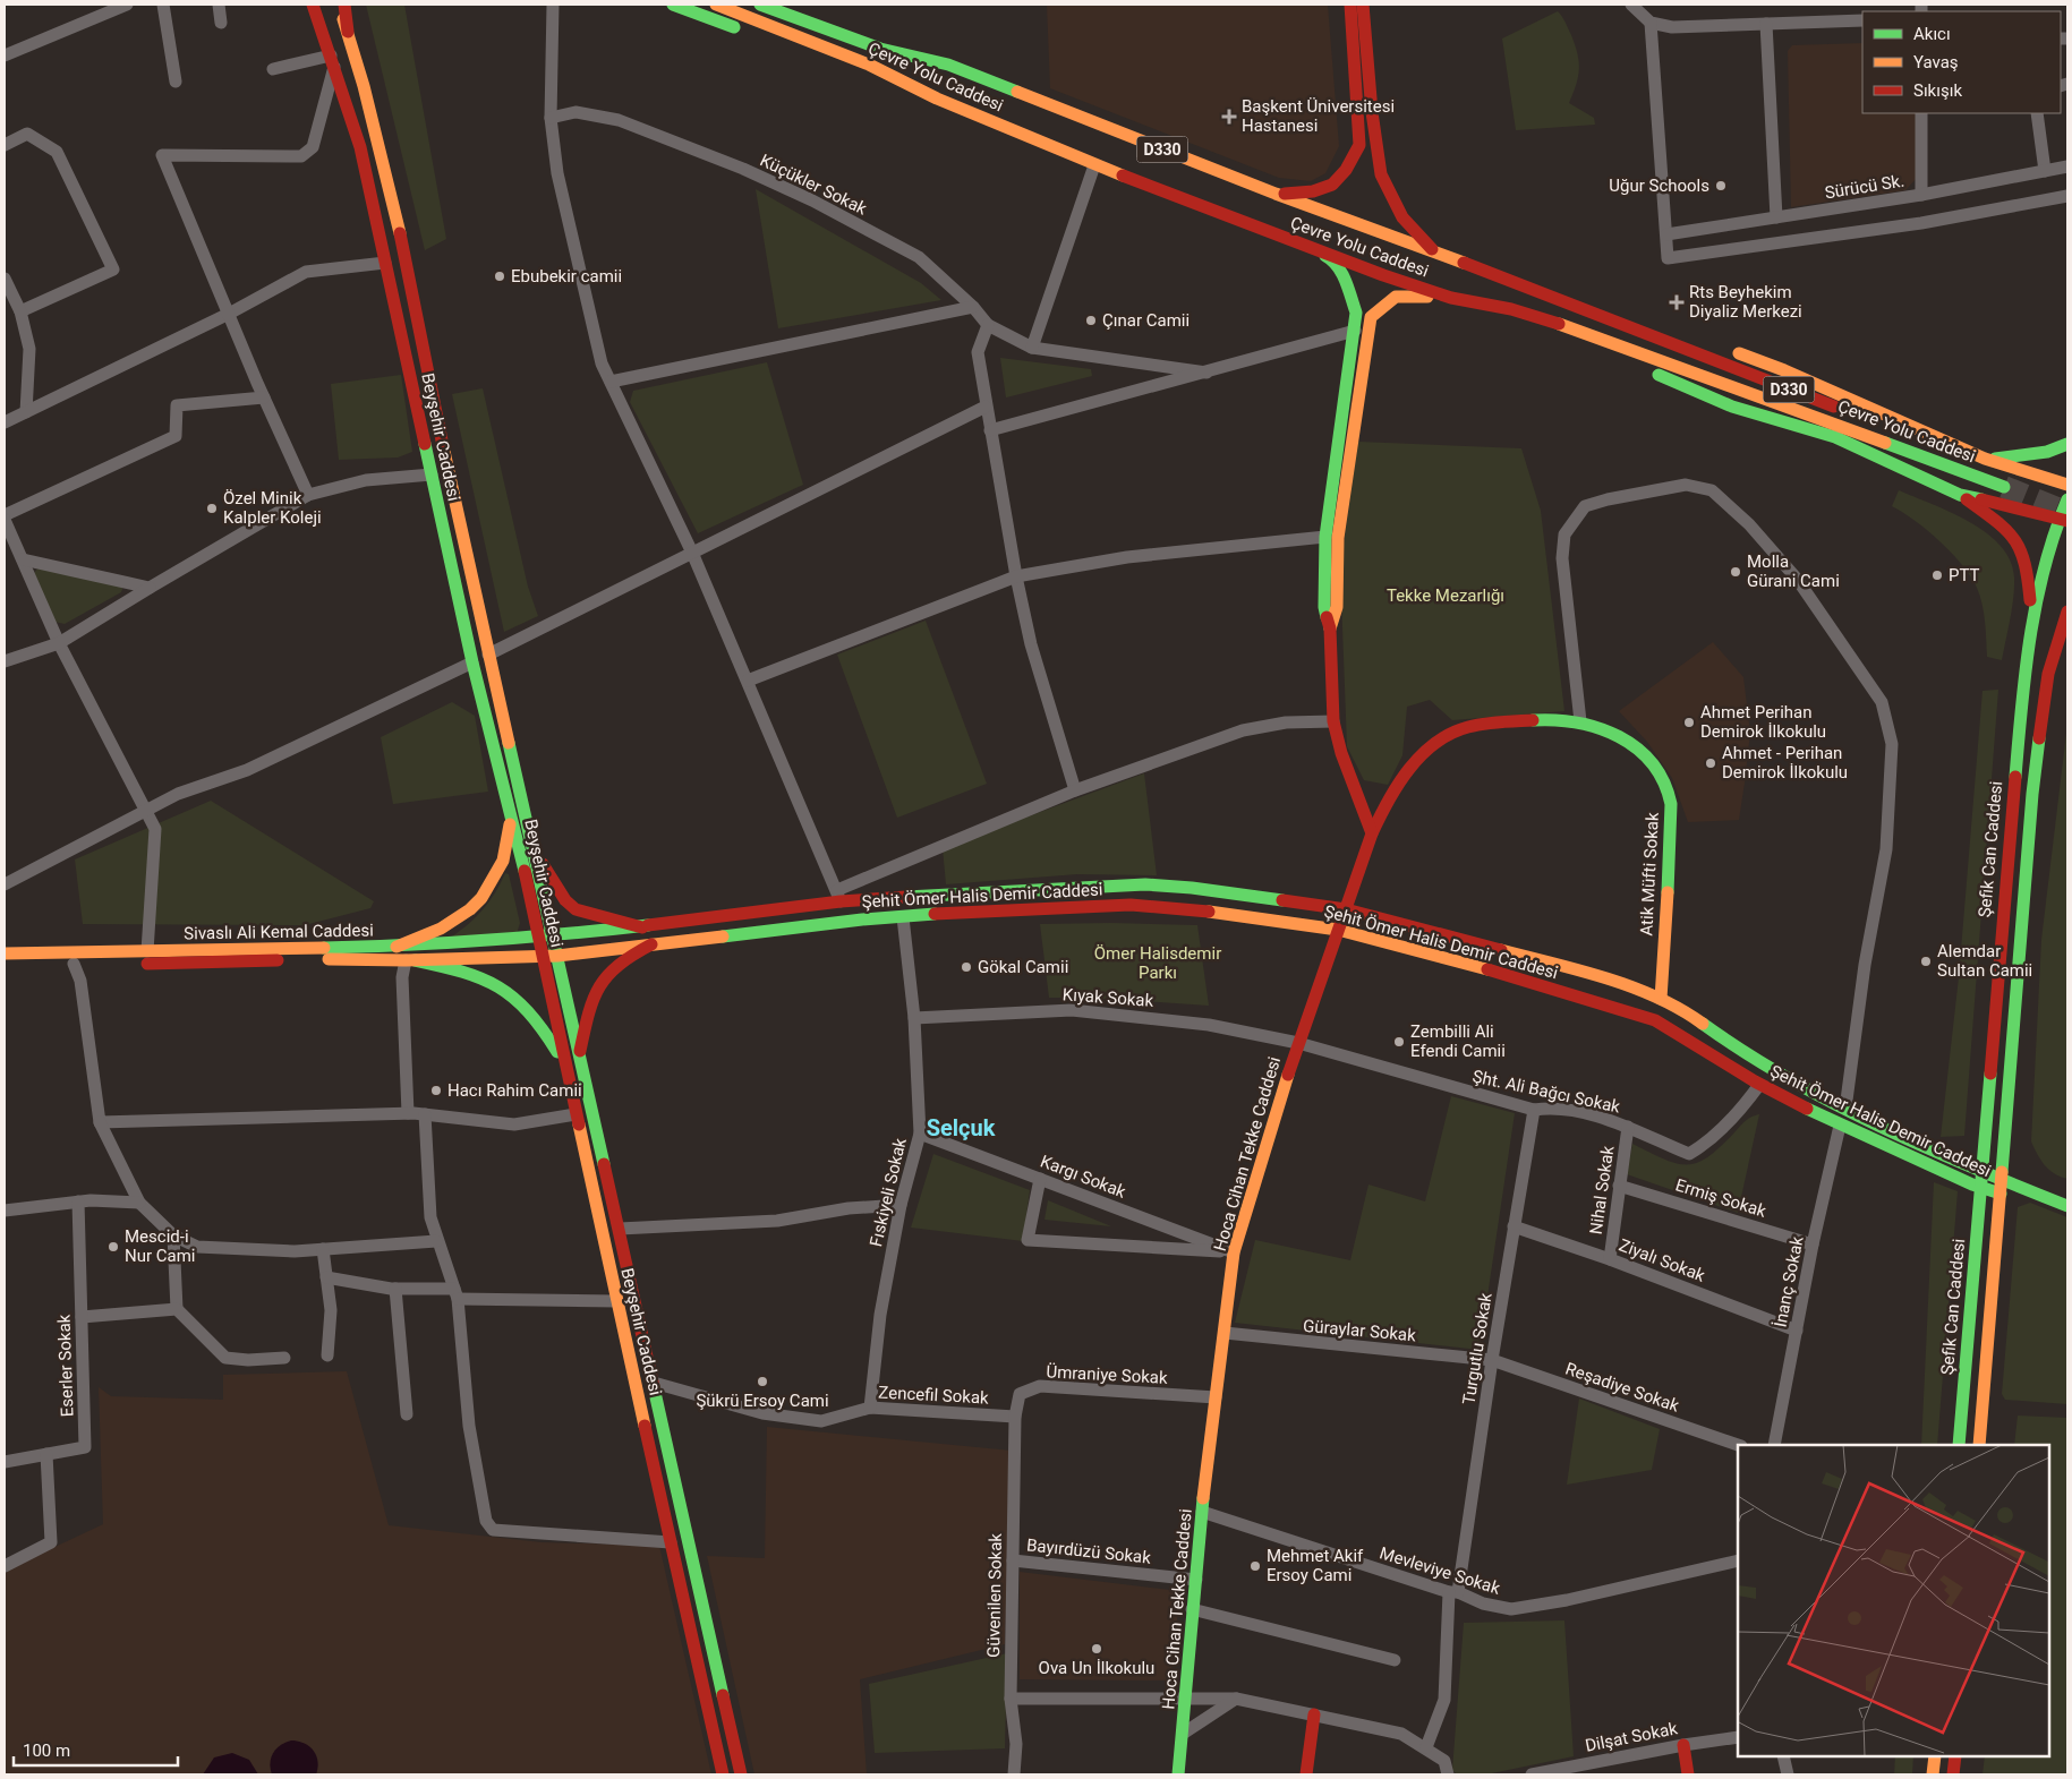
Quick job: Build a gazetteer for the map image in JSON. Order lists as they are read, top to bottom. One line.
{"streets":{"main road":["Çevre Yolu Caddesi","D330","Beyşehir Caddesi","Şefik Can Caddesi","Atik Müfti Sokak","Şehit Ömer Halis Demir Caddesi","Sivaslı Ali Kemal Caddesi","Hoca Cihan Tekke Caddesi"],"street":["Küçükler Sokak","Sürücü Sk.","Kıyak Sokak","Şht. Ali Bağcı Sokak","Kargı Sokak","Nihal Sokak","Fıskiyeli Sokak","Ermiş Sokak","Ziyalı Sokak","İnanç Sokak","Güraylar Sokak","Turgutlu Sokak","Eserler Sokak","Ümraniye Sokak","Reşadiye Sokak","Zencefil Sokak","Bayırdüzü Sokak","Mevleviye Sokak","Güvenilen Sokak","Dilşat Sokak"]},"crossings":[["Çevre Yolu Caddesi","D330"],["Beyşehir Caddesi","Şehit Ömer Halis Demir Caddesi"],["Beyşehir Caddesi","Sivaslı Ali Kemal Caddesi"],["Beyşehir Caddesi","Zencefil Sokak"],["Şefik Can Caddesi","Şehit Ömer Halis Demir Caddesi"],["Atik Müfti Sokak","Şehit Ömer Halis Demir Caddesi"],["Atik Müfti Sokak","Hoca Cihan Tekke Caddesi"],["Şehit Ömer Halis Demir Caddesi","Sivaslı Ali Kemal Caddesi"],["Şehit Ömer Halis Demir Caddesi","Şht. Ali Bağcı Sokak"],["Şehit Ömer Halis Demir Caddesi","Hoca Cihan Tekke Caddesi"],["Şehit Ömer Halis Demir Caddesi","Fıskiyeli Sokak"],["Şehit Ömer Halis Demir Caddesi","İnanç Sokak"],["Kıyak Sokak","Şht. Ali Bağcı Sokak"],["Kıyak Sokak","Hoca Cihan Tekke Caddesi"],["Kıyak Sokak","Fıskiyeli Sokak"],["Şht. Ali Bağcı Sokak","Hoca Cihan Tekke Caddesi"],["Şht. Ali Bağcı Sokak","Nihal Sokak"],["Şht. Ali Bağcı Sokak","Turgutlu Sokak"],["Hoca Cihan Tekke Caddesi","Kargı Sokak"],["Hoca Cihan Tekke Caddesi","Güraylar Sokak"],["Hoca Cihan Tekke Caddesi","Ümraniye Sokak"],["Hoca Cihan Tekke Caddesi","Bayırdüzü Sokak"],["Hoca Cihan Tekke Caddesi","Mevleviye Sokak"],["Kargı Sokak","Fıskiyeli Sokak"],["Nihal Sokak","Ermiş Sokak"],["Nihal Sokak","Ziyalı Sokak"],["Fıskiyeli Sokak","Zencefil Sokak"],["Ermiş Sokak","İnanç Sokak"],["Ziyalı Sokak","İnanç Sokak"],["Ziyalı Sokak","Turgutlu Sokak"],["Güraylar Sokak","Turgutlu Sokak"],["Güraylar Sokak","Reşadiye Sokak"],["Turgutlu Sokak","Reşadiye Sokak"],["Turgutlu Sokak","Mevleviye Sokak"],["Ümraniye Sokak","Zencefil Sokak"],["Ümraniye Sokak","Güvenilen Sokak"],["Zencefil Sokak","Güvenilen Sokak"],["Bayırdüzü Sokak","Güvenilen Sokak"]],"districts":["Selçuk"],"parks":["Tekke Mezarlığı","Ömer Halisdemir Parkı"],"places":{"health":["Başkent Üniversitesi Hastanesi","Rts Beyhekim Diyaliz Merkezi"],"other":["Uğur Schools","Ebubekir camii","Çınar Camii","Özel Minik Kalpler Koleji","Molla Gürani Cami","PTT","Ahmet Perihan Demirok İlkokulu","Ahmet - Perihan Demirok İlkokulu","Alemdar Sultan Camii","Gökal Camii","Zembilli Ali Efendi Camii","Hacı Rahim Camii","Mescid-i Nur Cami","Şükrü Ersoy Cami","Mehmet Akif Ersoy Cami","Ova Un İlkokulu"]},"legend":["Akıcı","Yavaş","Sıkışık"],"scale_bar":"100 m"}
